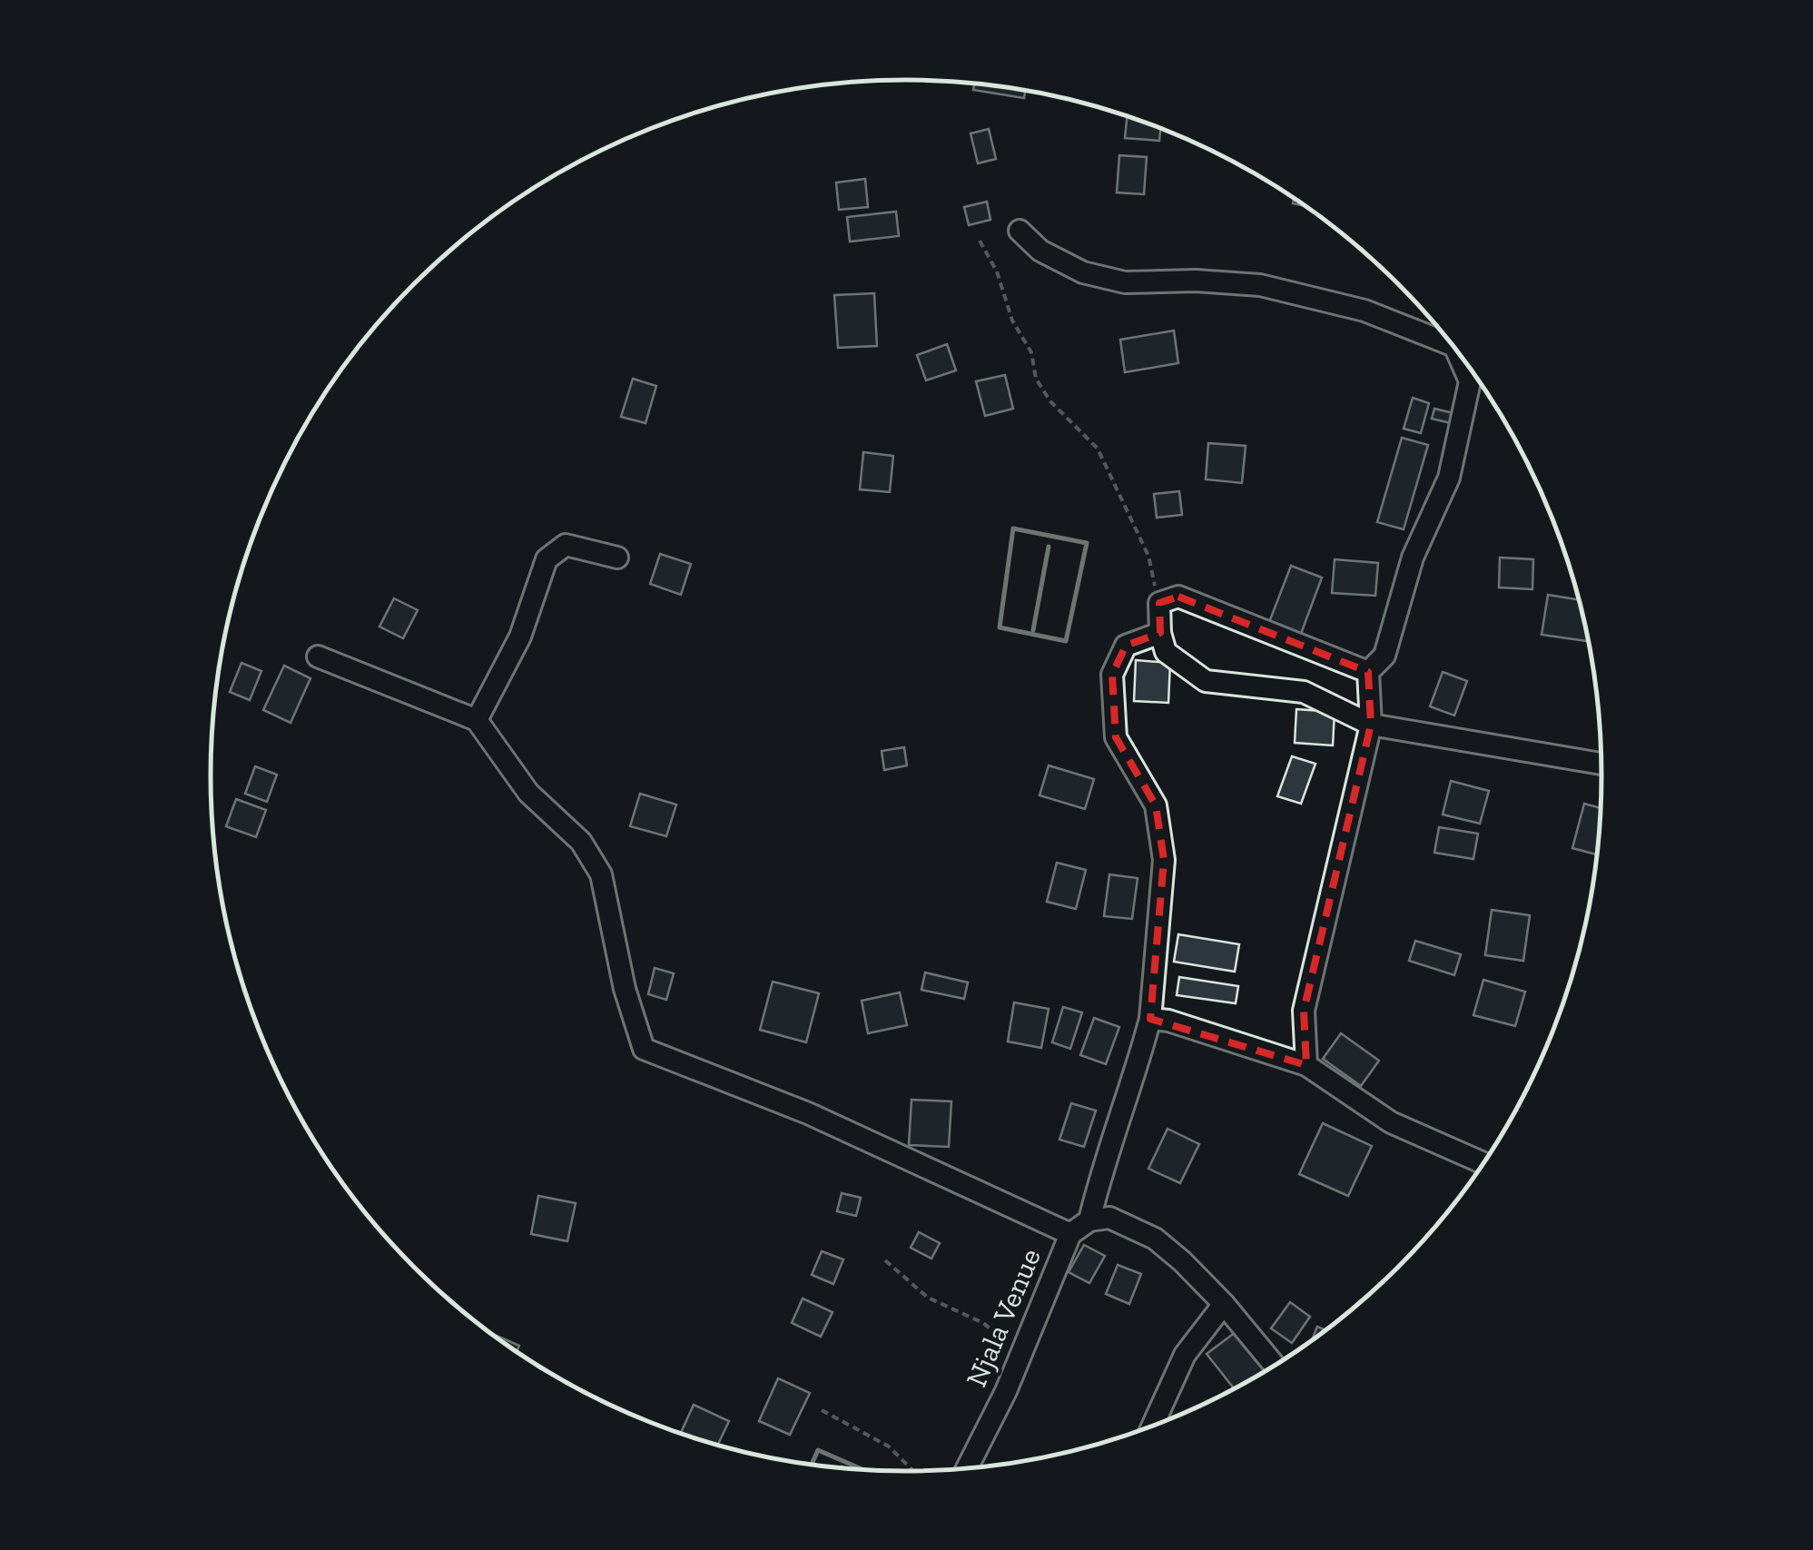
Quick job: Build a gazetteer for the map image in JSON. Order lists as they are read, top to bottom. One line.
{"streets":{"street":["Njala Venue"]}}
